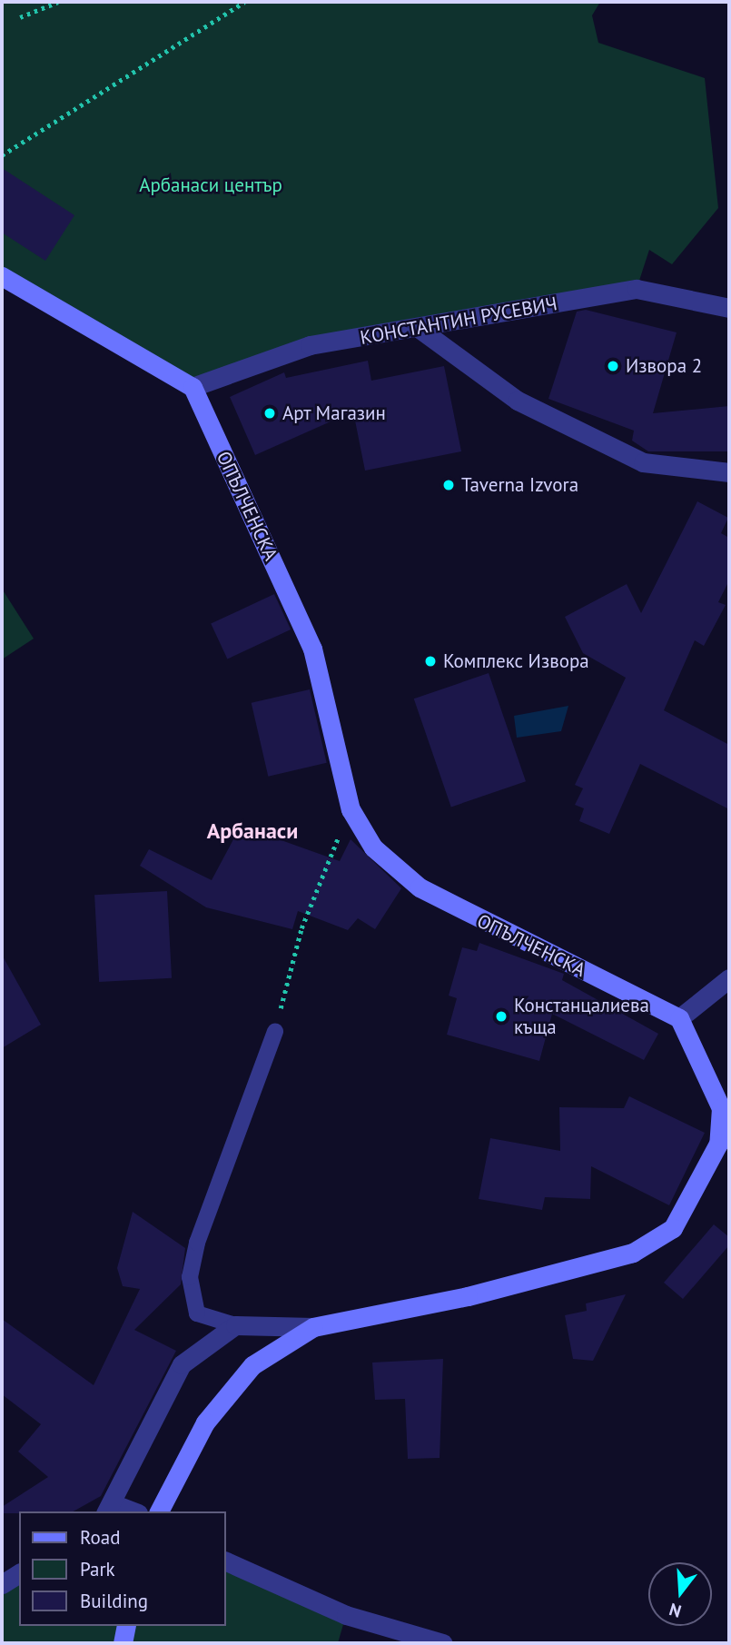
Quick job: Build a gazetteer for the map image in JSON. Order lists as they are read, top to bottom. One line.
{"streets":{"street":["КОНСТАНТИН РУСЕВИЧ","ОПЪЛЧЕНСКА"]},"crossings":[["КОНСТАНТИН РУСЕВИЧ","ОПЪЛЧЕНСКА"]],"districts":["Арбанаси"],"parks":["Арбанаси център"],"places":["Извора 2","Арт Магазин","Taverna Izvora","Комплекс Извора","Констанцалиева къща"],"legend":["Road","Park","Building"],"north":"bottom"}
